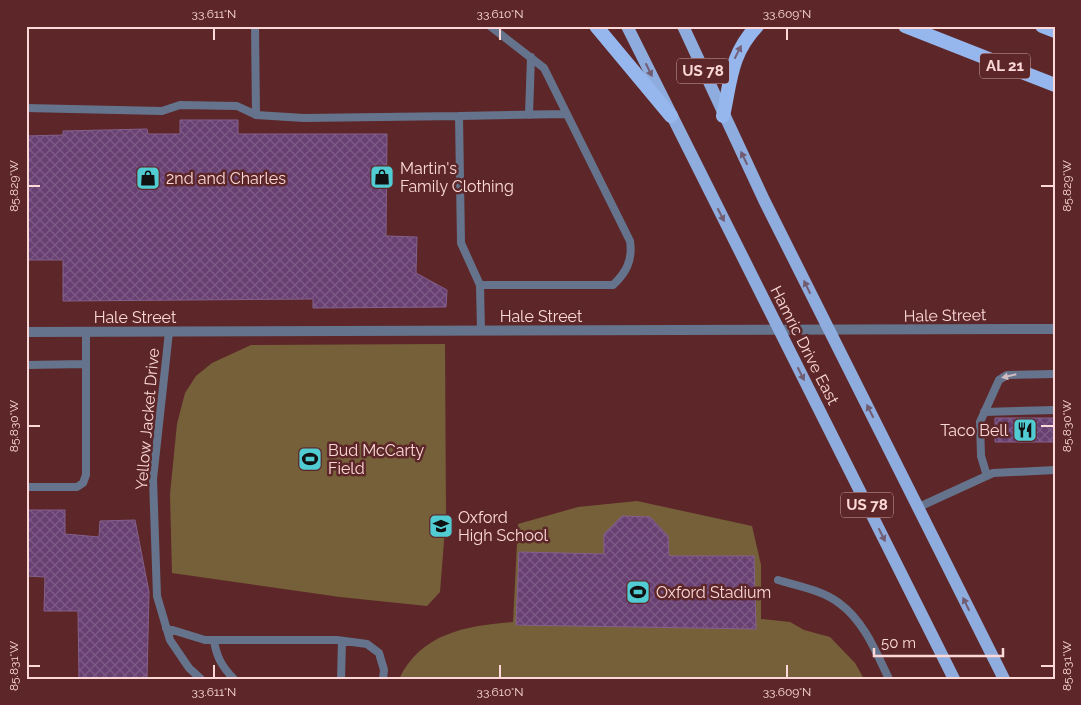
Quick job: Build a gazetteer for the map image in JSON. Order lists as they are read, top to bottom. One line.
{"streets":{"highway":["AL 21"],"main road":["US 78","Hamric Drive East"],"street":["Hale Street"],"lane":["Yellow Jacket Drive"]},"crossings":[["Hale Street","Hamric Drive East"],["Hale Street","Yellow Jacket Drive"]],"places":{"shop":["Martin's Family Clothing","2nd and Charles"],"restaurant":["Taco Bell"],"sports":["Bud McCarty Field","Oxford Stadium"],"school or university":["Oxford High School"]},"scale_bar":"50 m","coordinates":["33.611°N","33.610°N","33.609°N","85.829°W","85.830°W","85.831°W"]}
